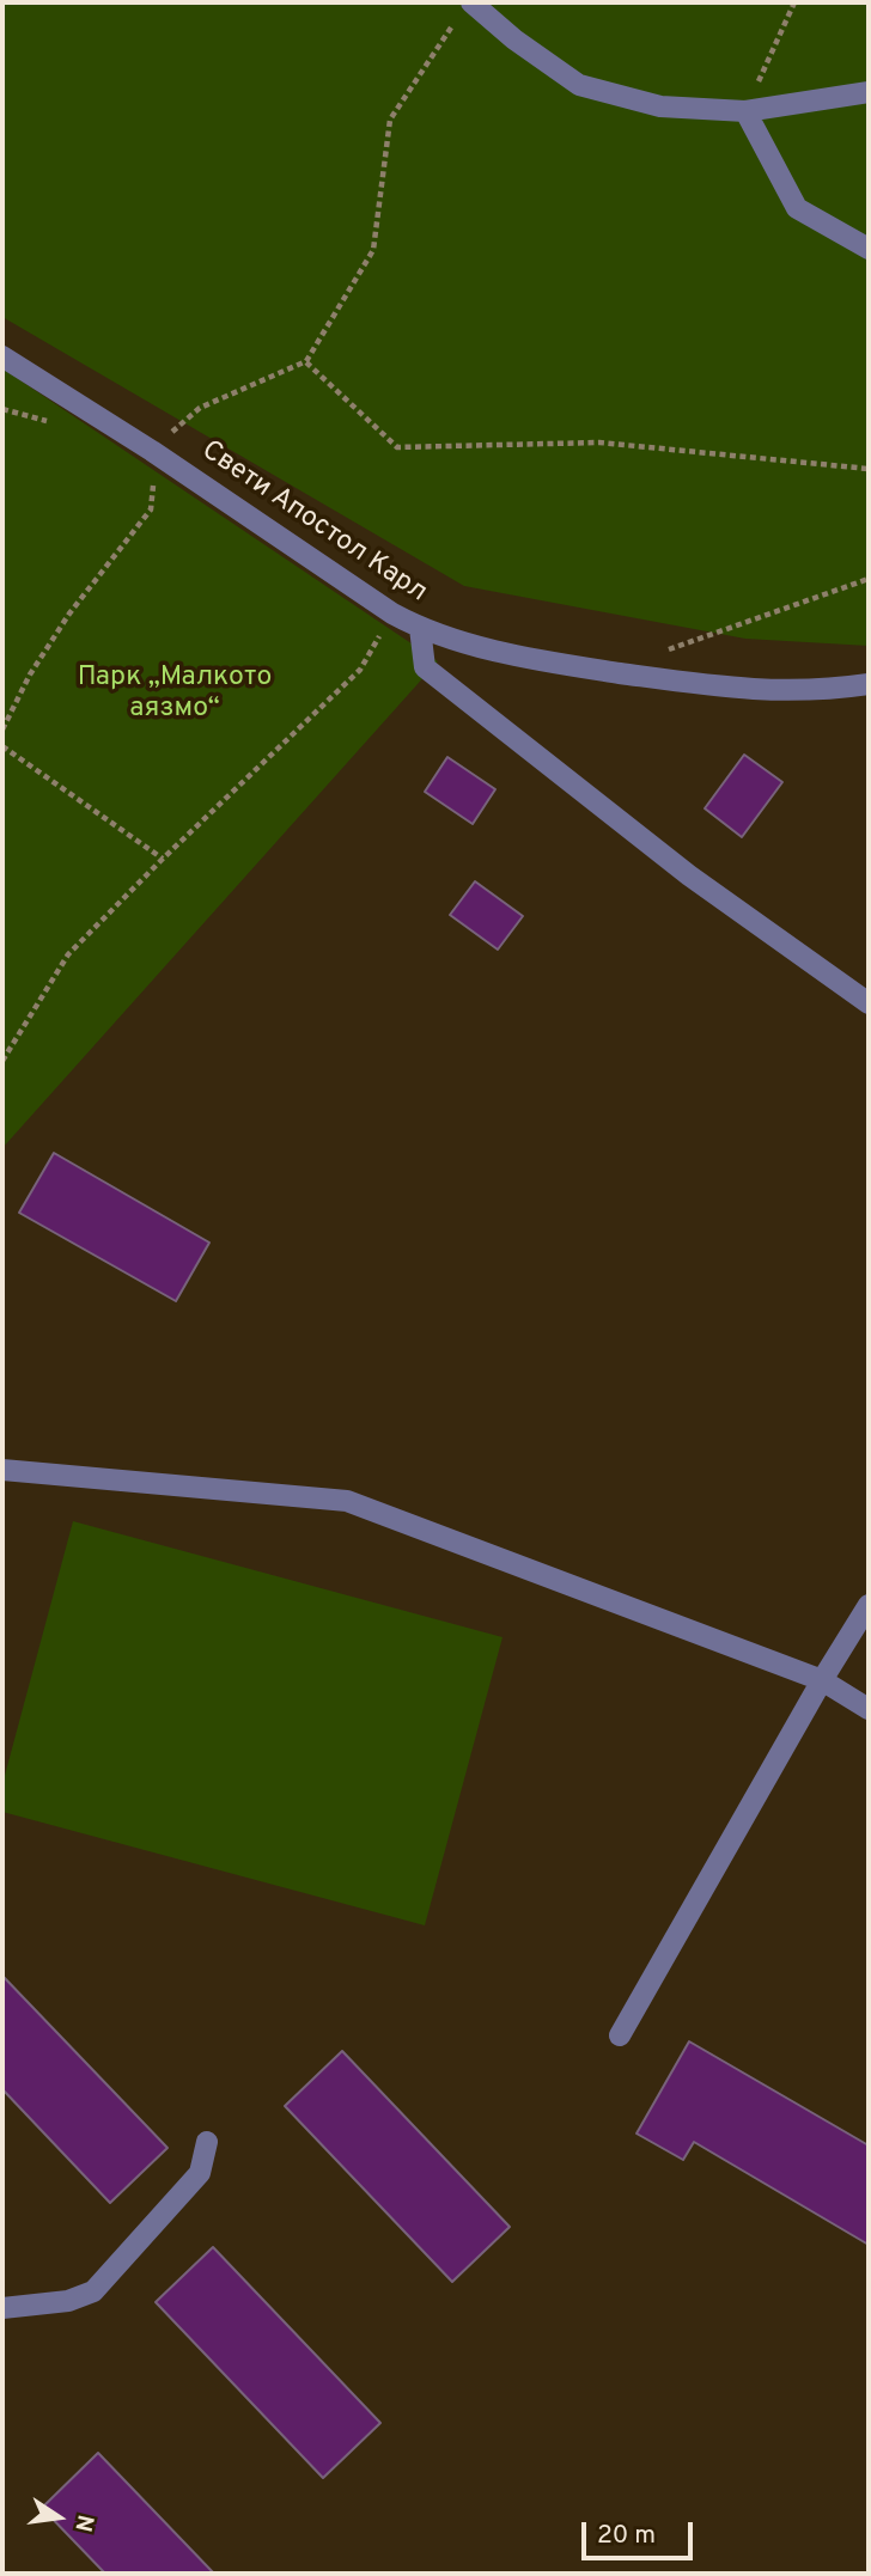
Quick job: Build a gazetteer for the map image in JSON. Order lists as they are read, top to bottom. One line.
{"streets":{"street":["Свети Апостол Карл"]},"parks":["Парк „Малкото аязмо“"],"scale_bar":"20 m","north":"right"}
